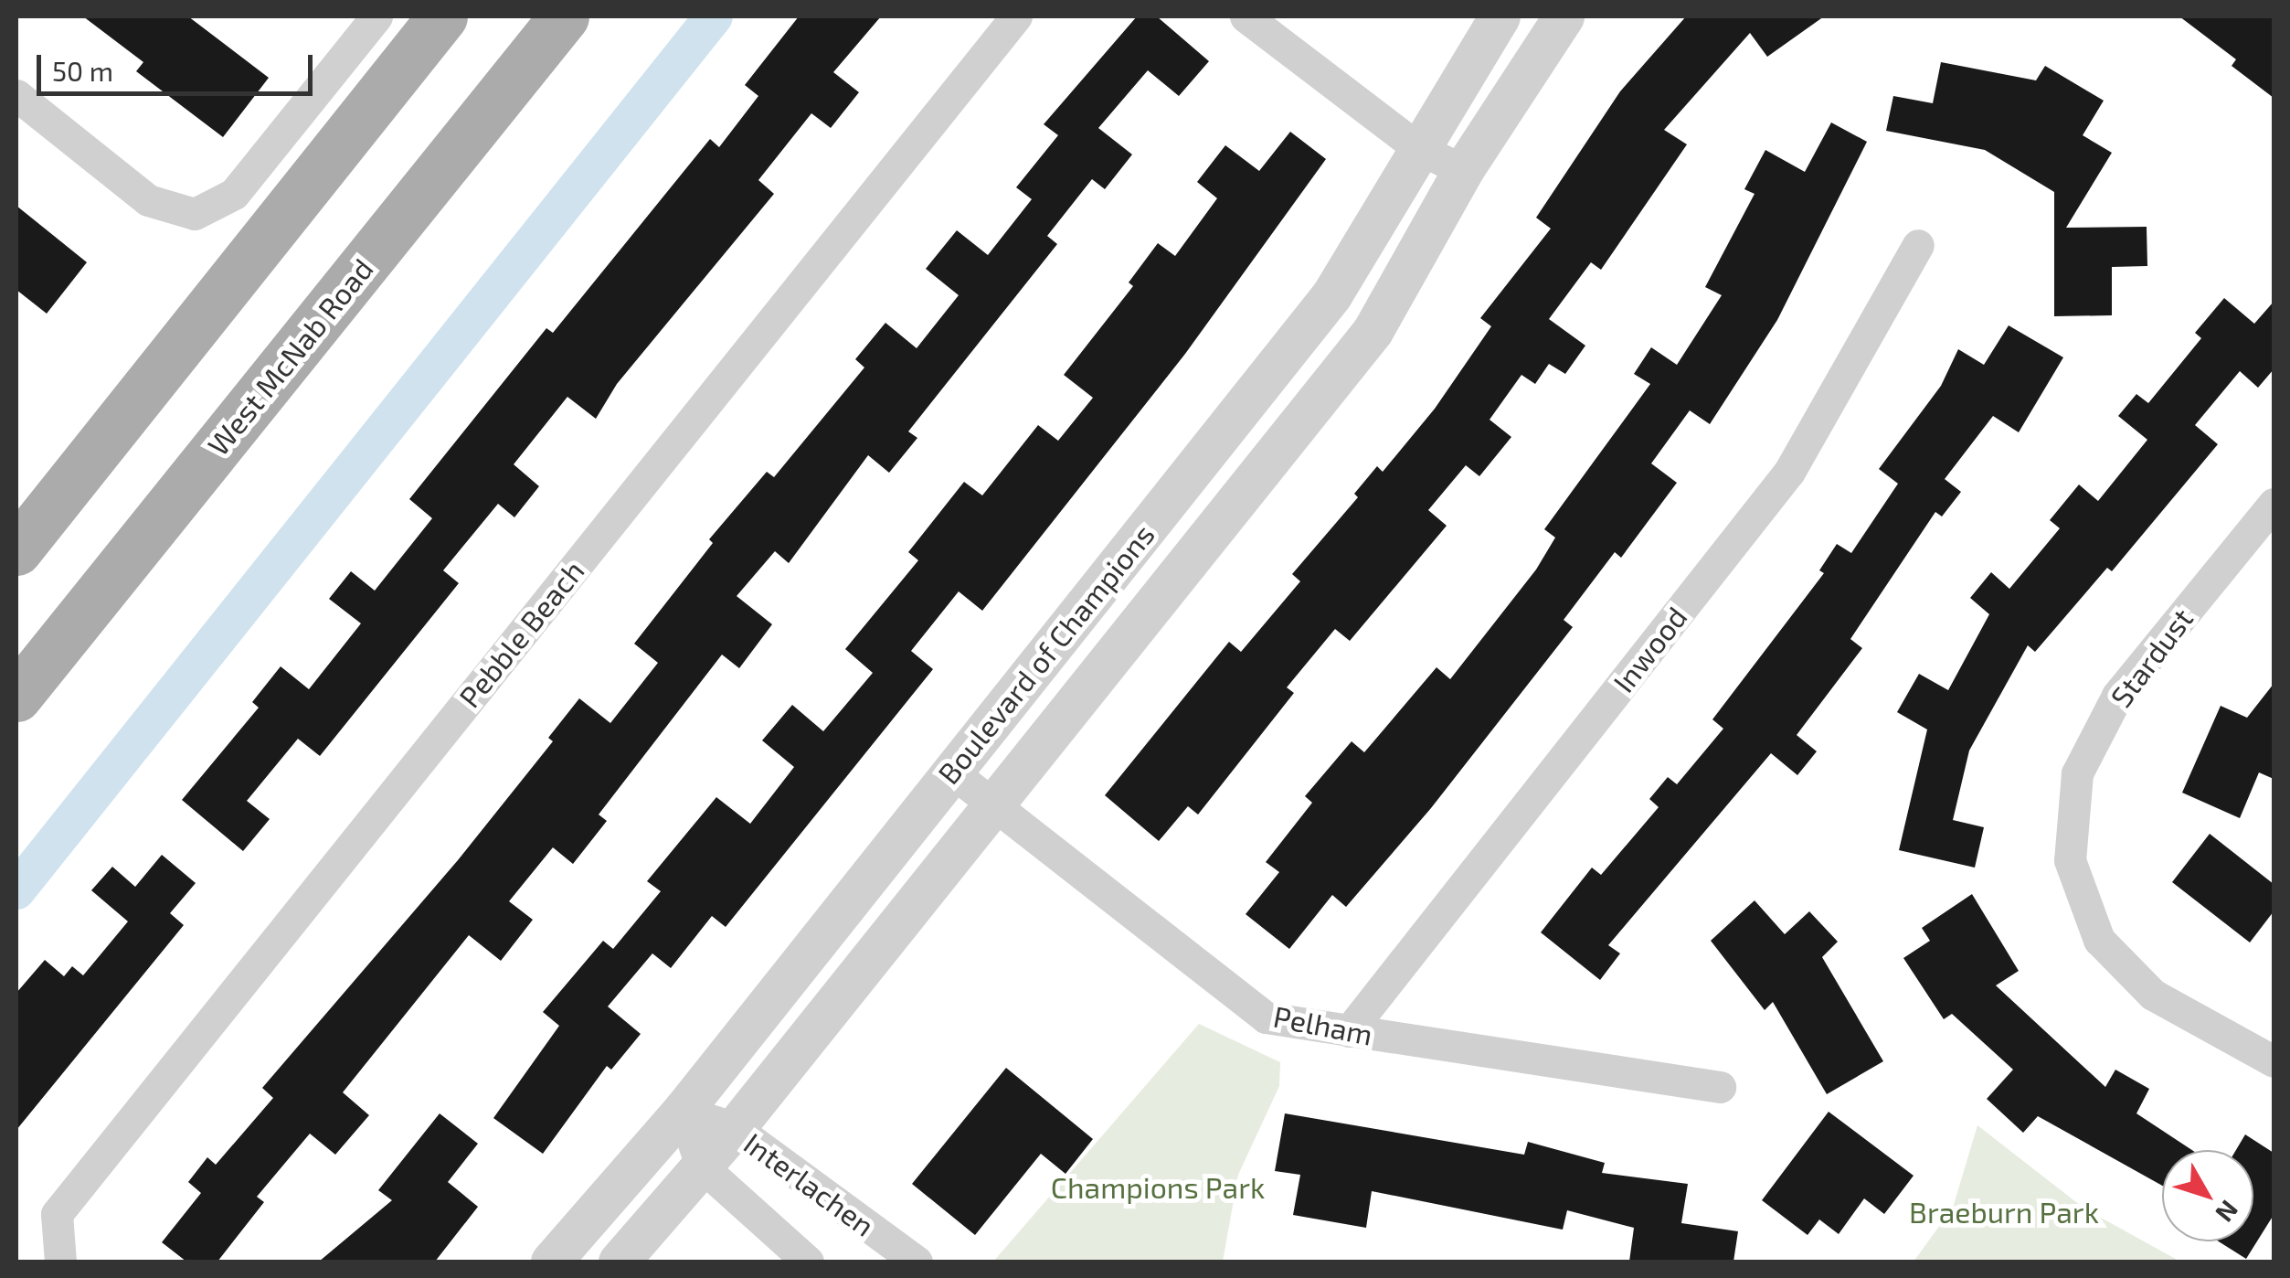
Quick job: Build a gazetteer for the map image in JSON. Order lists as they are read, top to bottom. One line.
{"streets":{"main road":["West McNab Road"],"street":["Pebble Beach","Inwood","Boulevard of Champions","Stardust","Pelham","Interlachen"]},"crossings":[["Inwood","Pelham"],["Boulevard of Champions","Pelham"],["Boulevard of Champions","Interlachen"]],"parks":["Champions Park","Braeburn Park"],"scale_bar":"50 m","north":"bottom right"}
